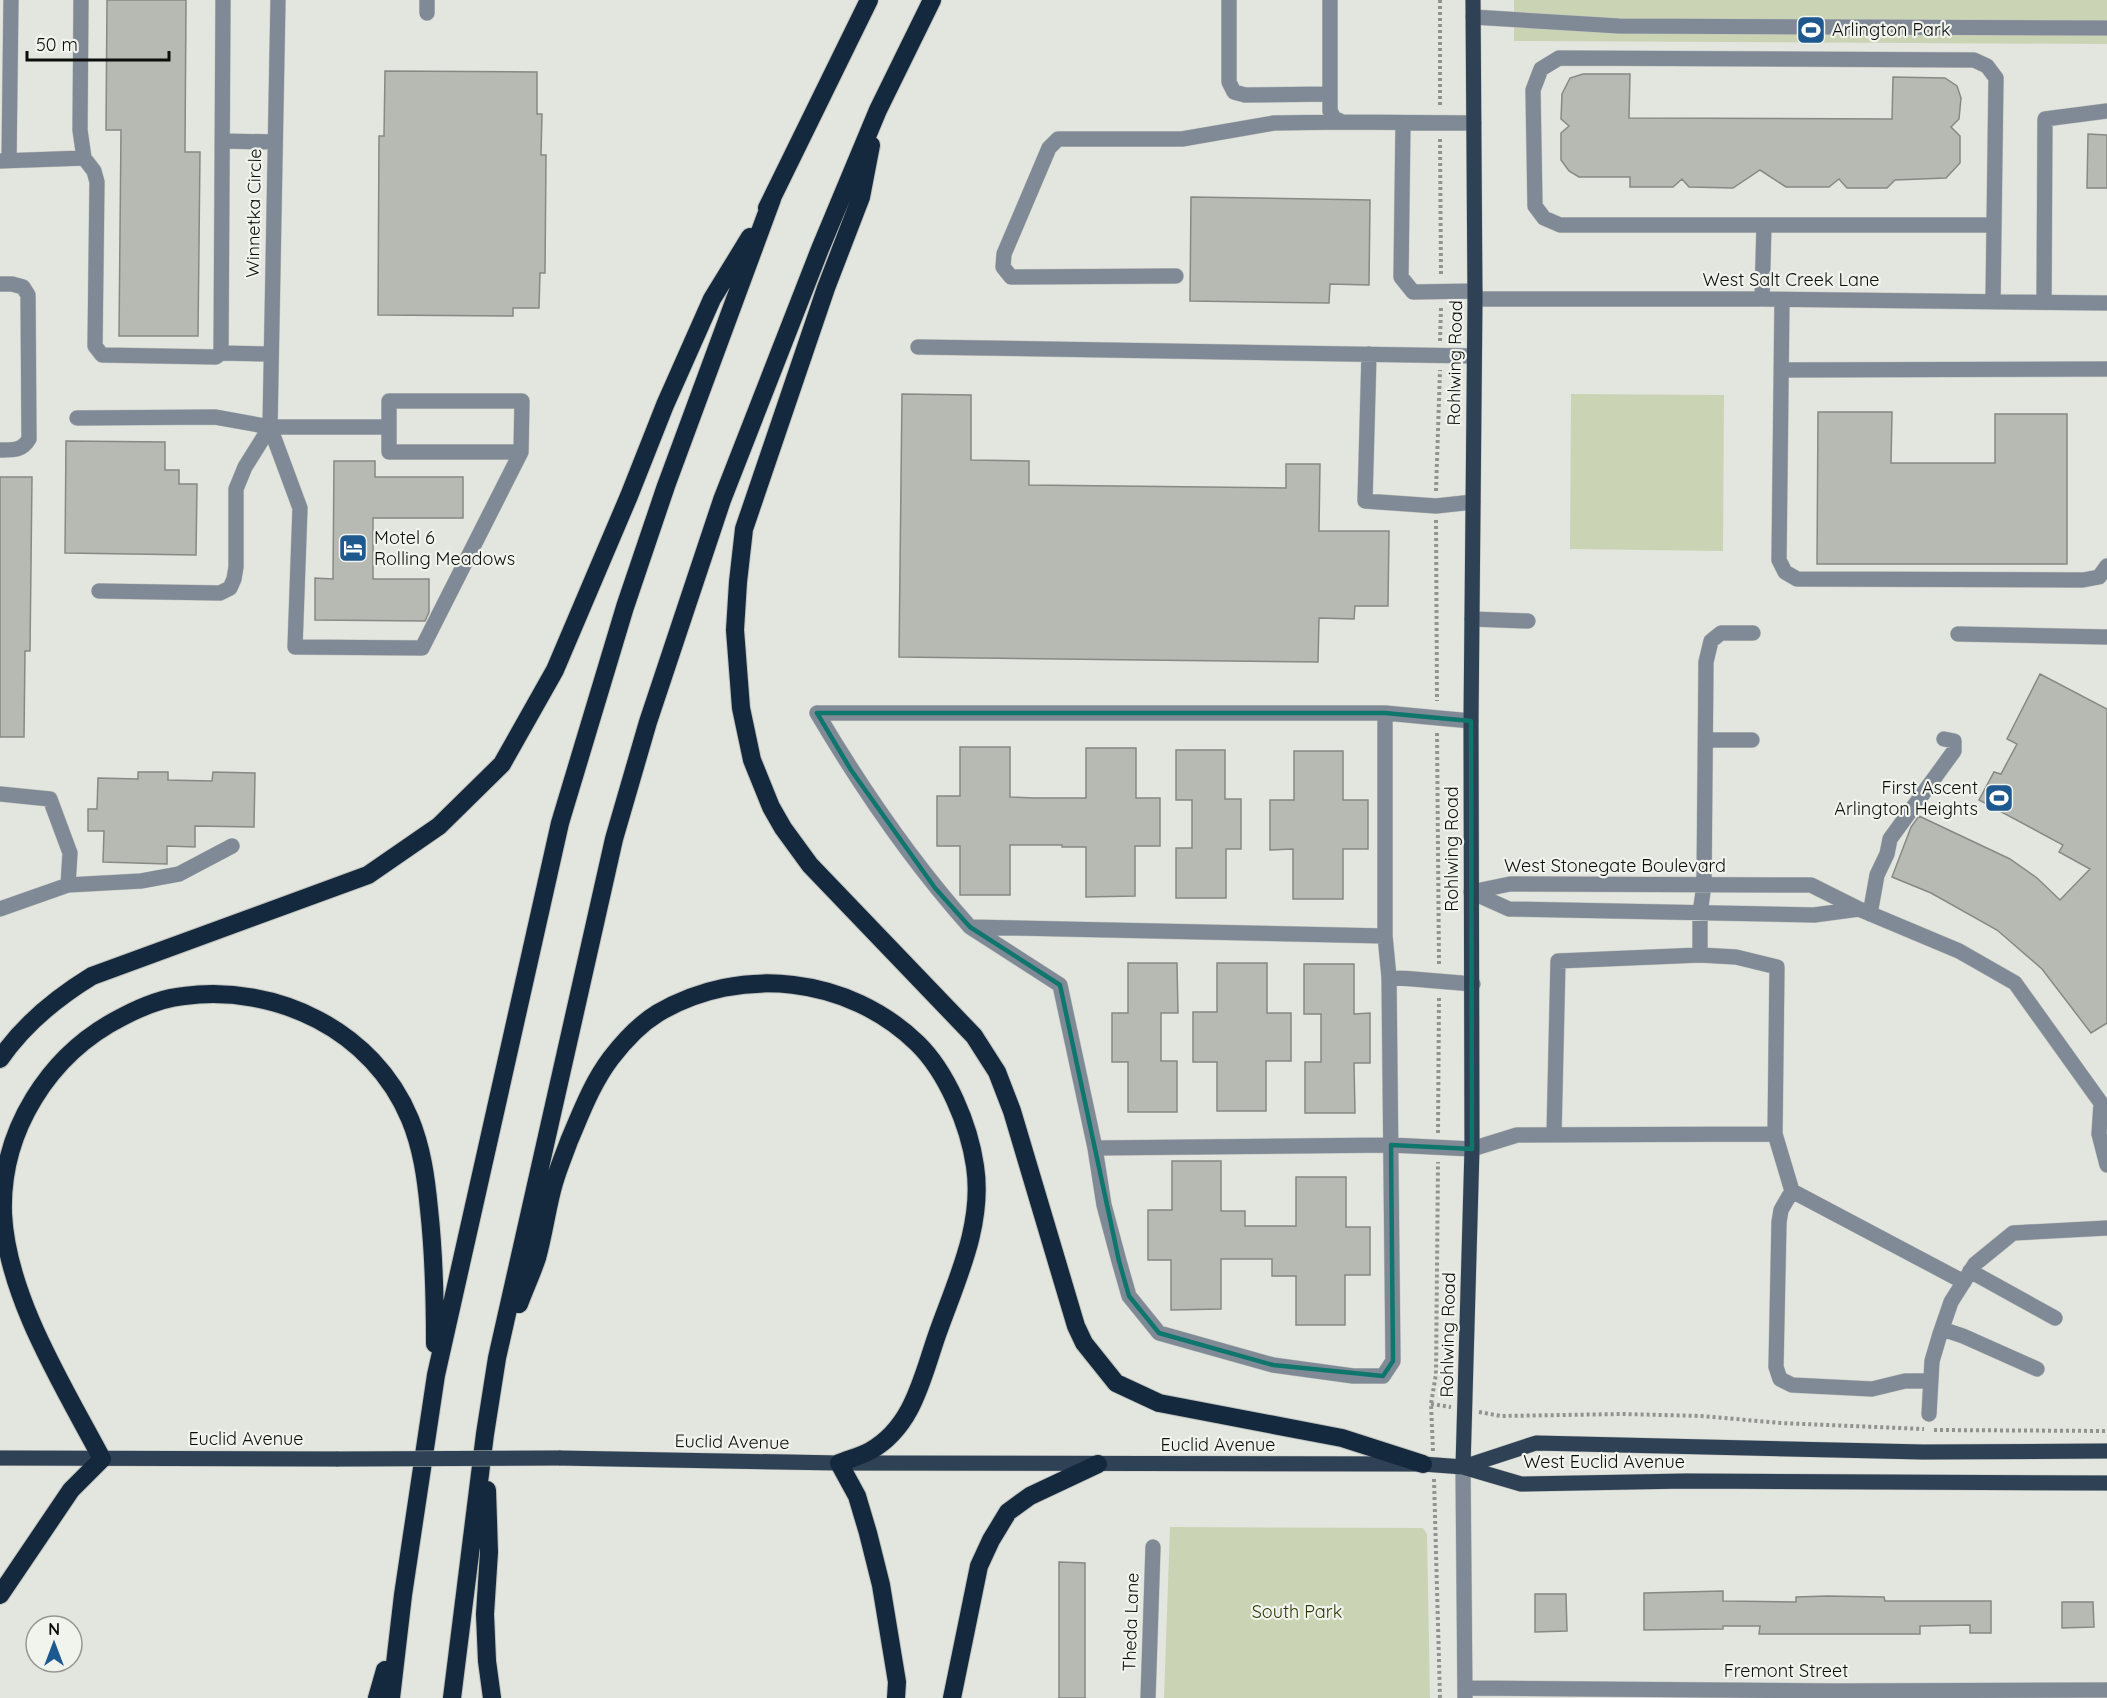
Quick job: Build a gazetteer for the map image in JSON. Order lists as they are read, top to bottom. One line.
{"streets":{"main road":["Rohlwing Road","Euclid Avenue","West Euclid Avenue"],"street":["Winnetka Circle","West Salt Creek Lane","West Stonegate Boulevard","Theda Lane","Fremont Street"]},"crossings":[["West Salt Creek Lane","Rohlwing Road"],["Rohlwing Road","West Stonegate Boulevard"],["Rohlwing Road","Euclid Avenue"],["Rohlwing Road","West Euclid Avenue"],["Rohlwing Road","Fremont Street"],["Euclid Avenue","West Euclid Avenue"]],"parks":["South Park"],"places":{"sports":["Arlington Park","First Ascent Arlington Heights"],"hotel":["Motel 6 Rolling Meadows"]},"scale_bar":"50 m","north":"top"}
